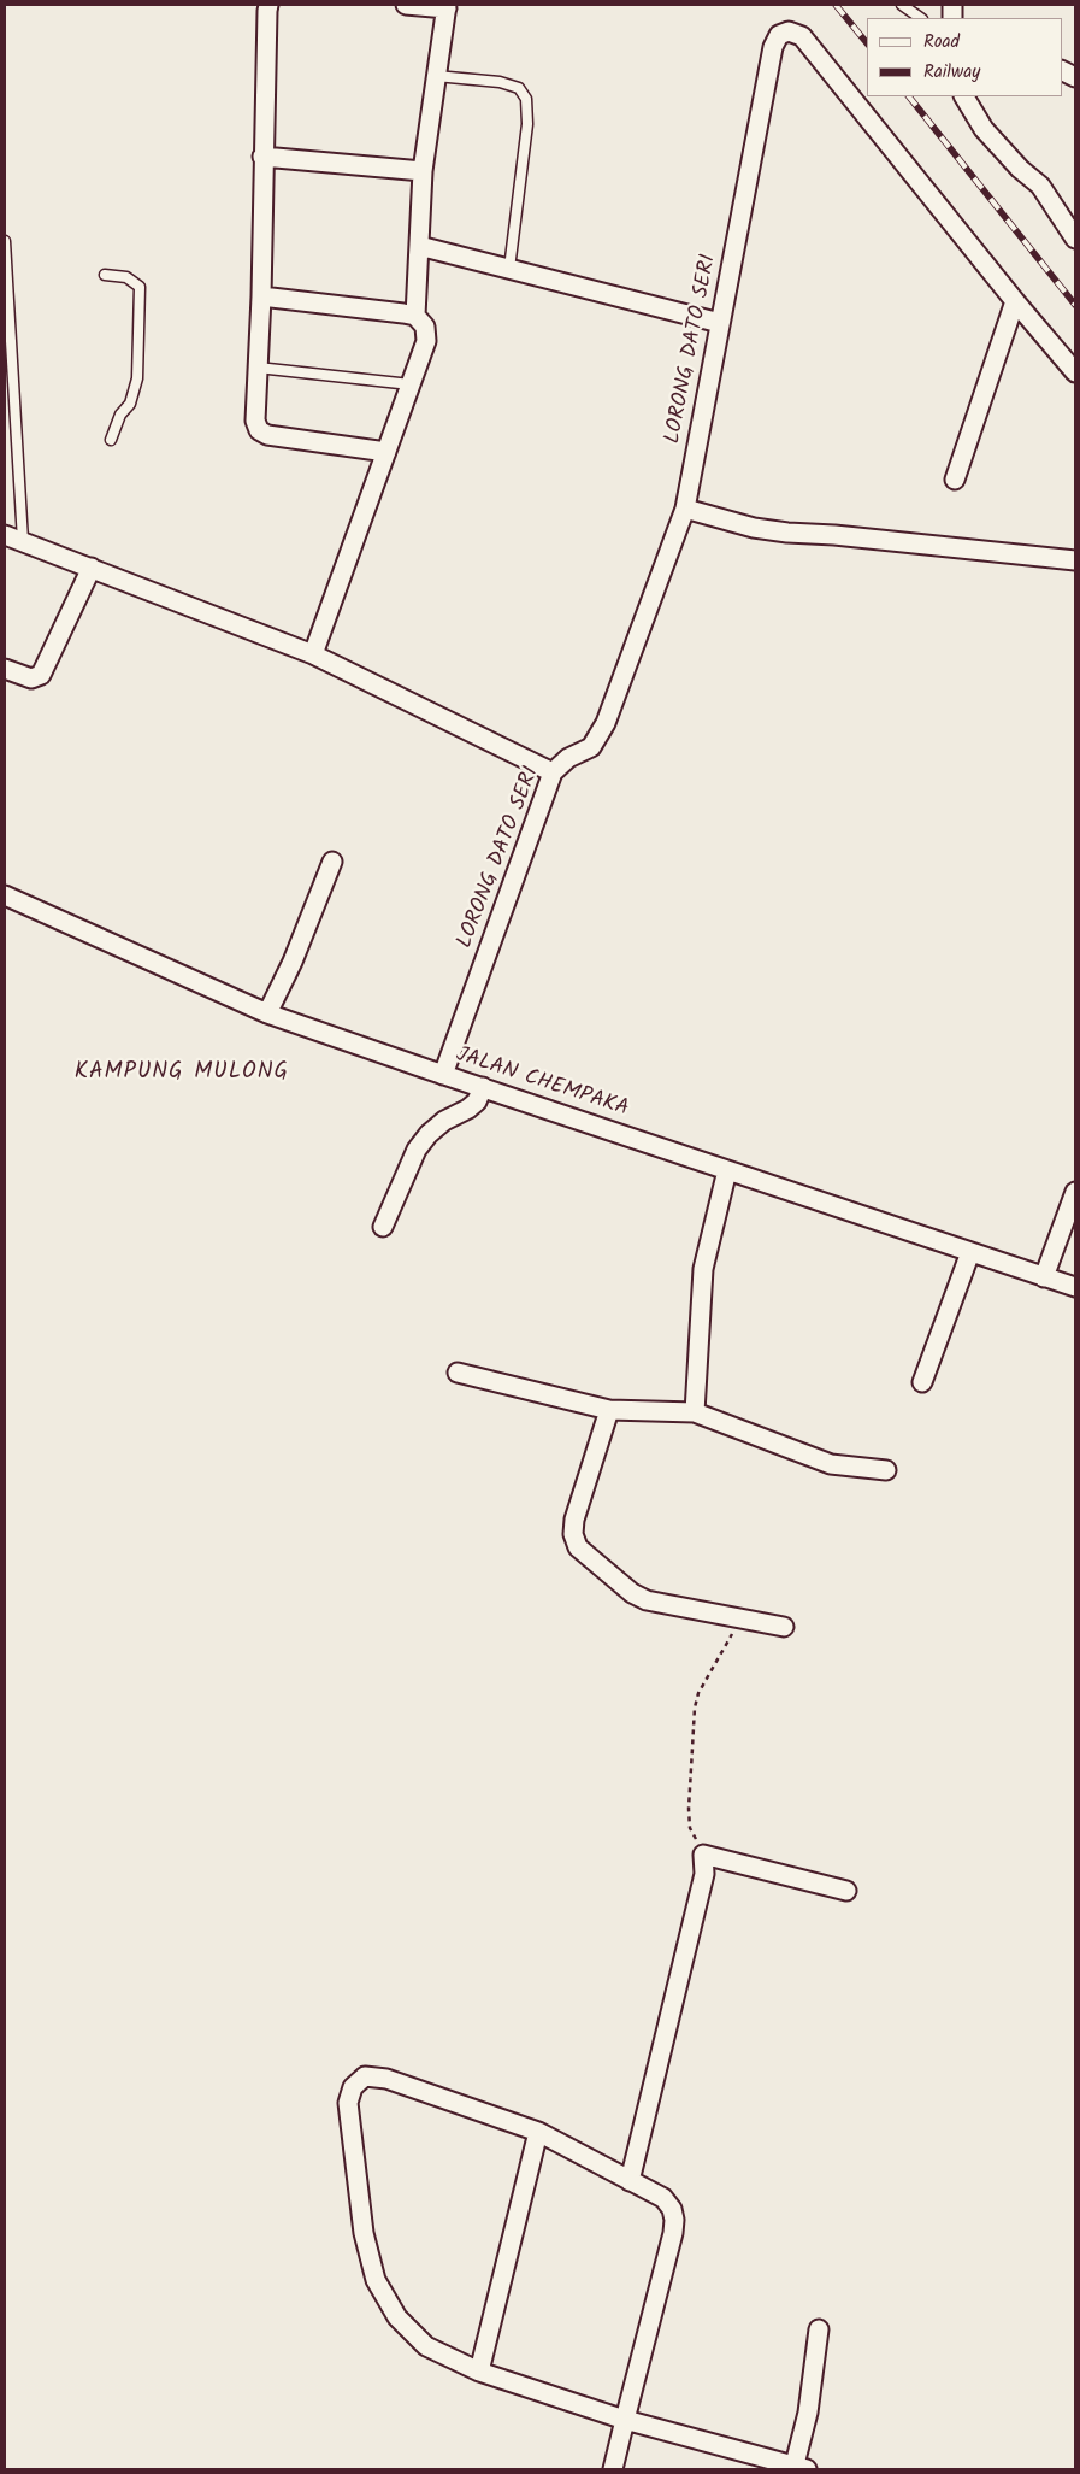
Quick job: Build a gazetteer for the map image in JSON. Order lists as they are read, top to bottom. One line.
{"streets":{"street":["LORONG DATO SERI","JALAN CHEMPAKA"]},"crossings":[["LORONG DATO SERI","JALAN CHEMPAKA"]],"districts":["KAMPUNG MULONG"],"legend":["Road","Railway"]}
